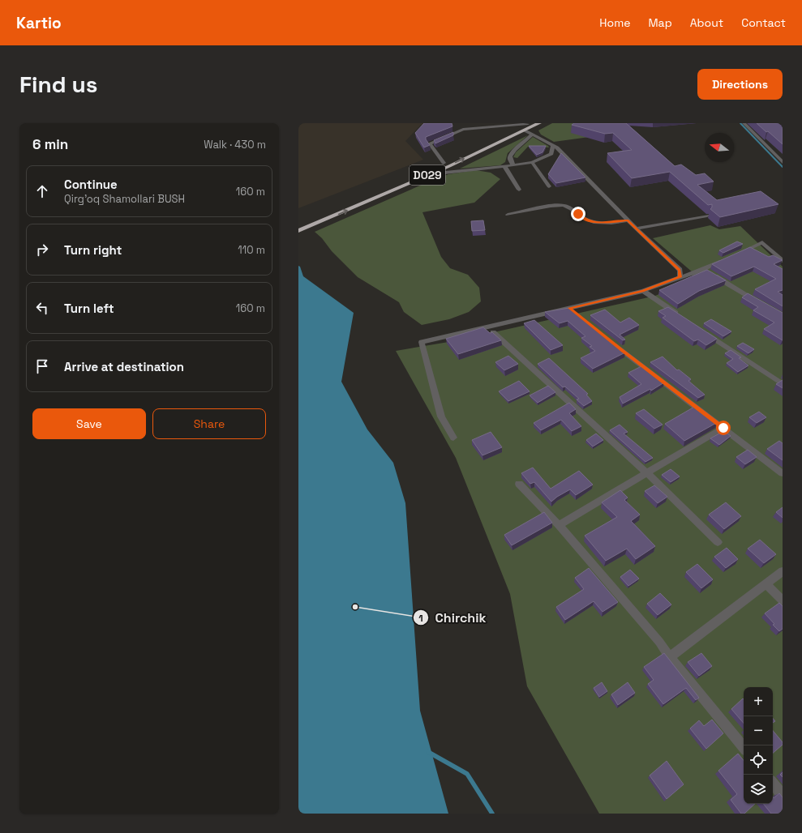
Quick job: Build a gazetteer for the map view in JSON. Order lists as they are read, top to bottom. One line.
{"streets":{"highway":["D029"]},"places":["Chirchik"],"north":"left","page":{"header":"Kartio","nav":["Home","Map","About","Contact"],"buttons":["Directions",["Save","Share"]],"title":"Find us","heading":["6 min","Walk · 430 m"],"list":[["Continue","Qirg'oq Shamollari BUSH","160 m"],["Turn right","110 m"],["Turn left","160 m"],"Arrive at destination"],"map_buttons":["+","−"]}}
